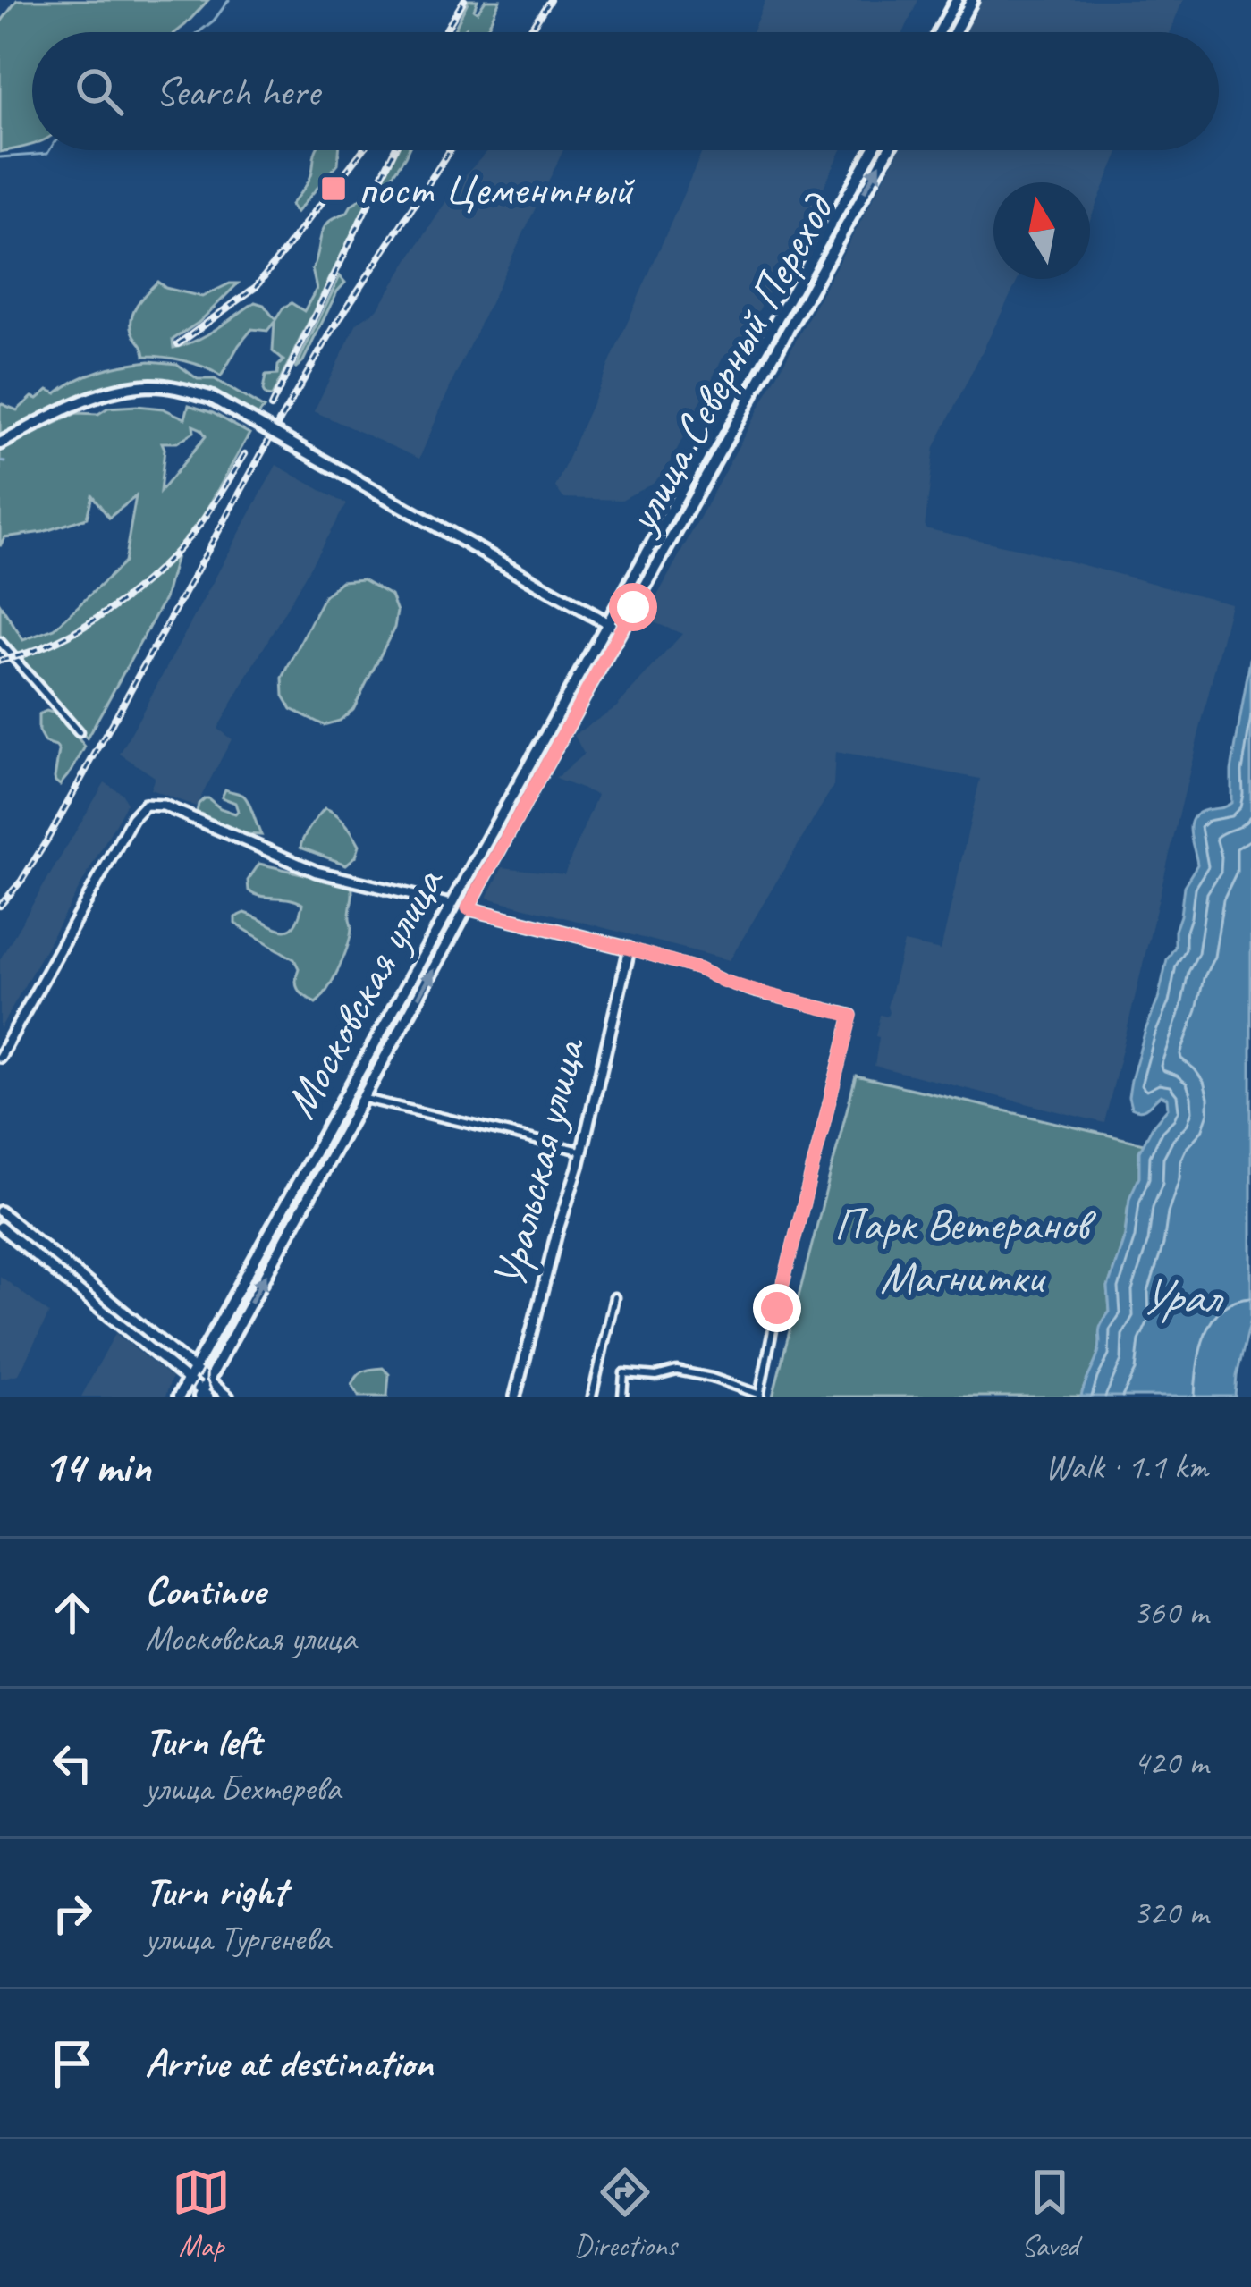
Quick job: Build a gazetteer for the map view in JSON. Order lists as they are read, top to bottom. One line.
{"streets":{"main road":["улица Северный Переход","Московская улица"],"street":["Уральская улица"]},"crossings":[["улица Северный Переход","Московская улица"]],"water":["Урал"],"parks":["Парк Ветеранов Магнитки"],"places":{"transit":["пост Цементный"]},"north":"top","page":{"search":"Search here","heading":["14 min","Walk · 1.1 km"],"list":[["Continue","Московская улица","360 m"],["Turn left","улица Бехтерева","420 m"],["Turn right","улица Тургенева","320 m"],"Arrive at destination"],"nav":["Map","Directions","Saved"]}}
